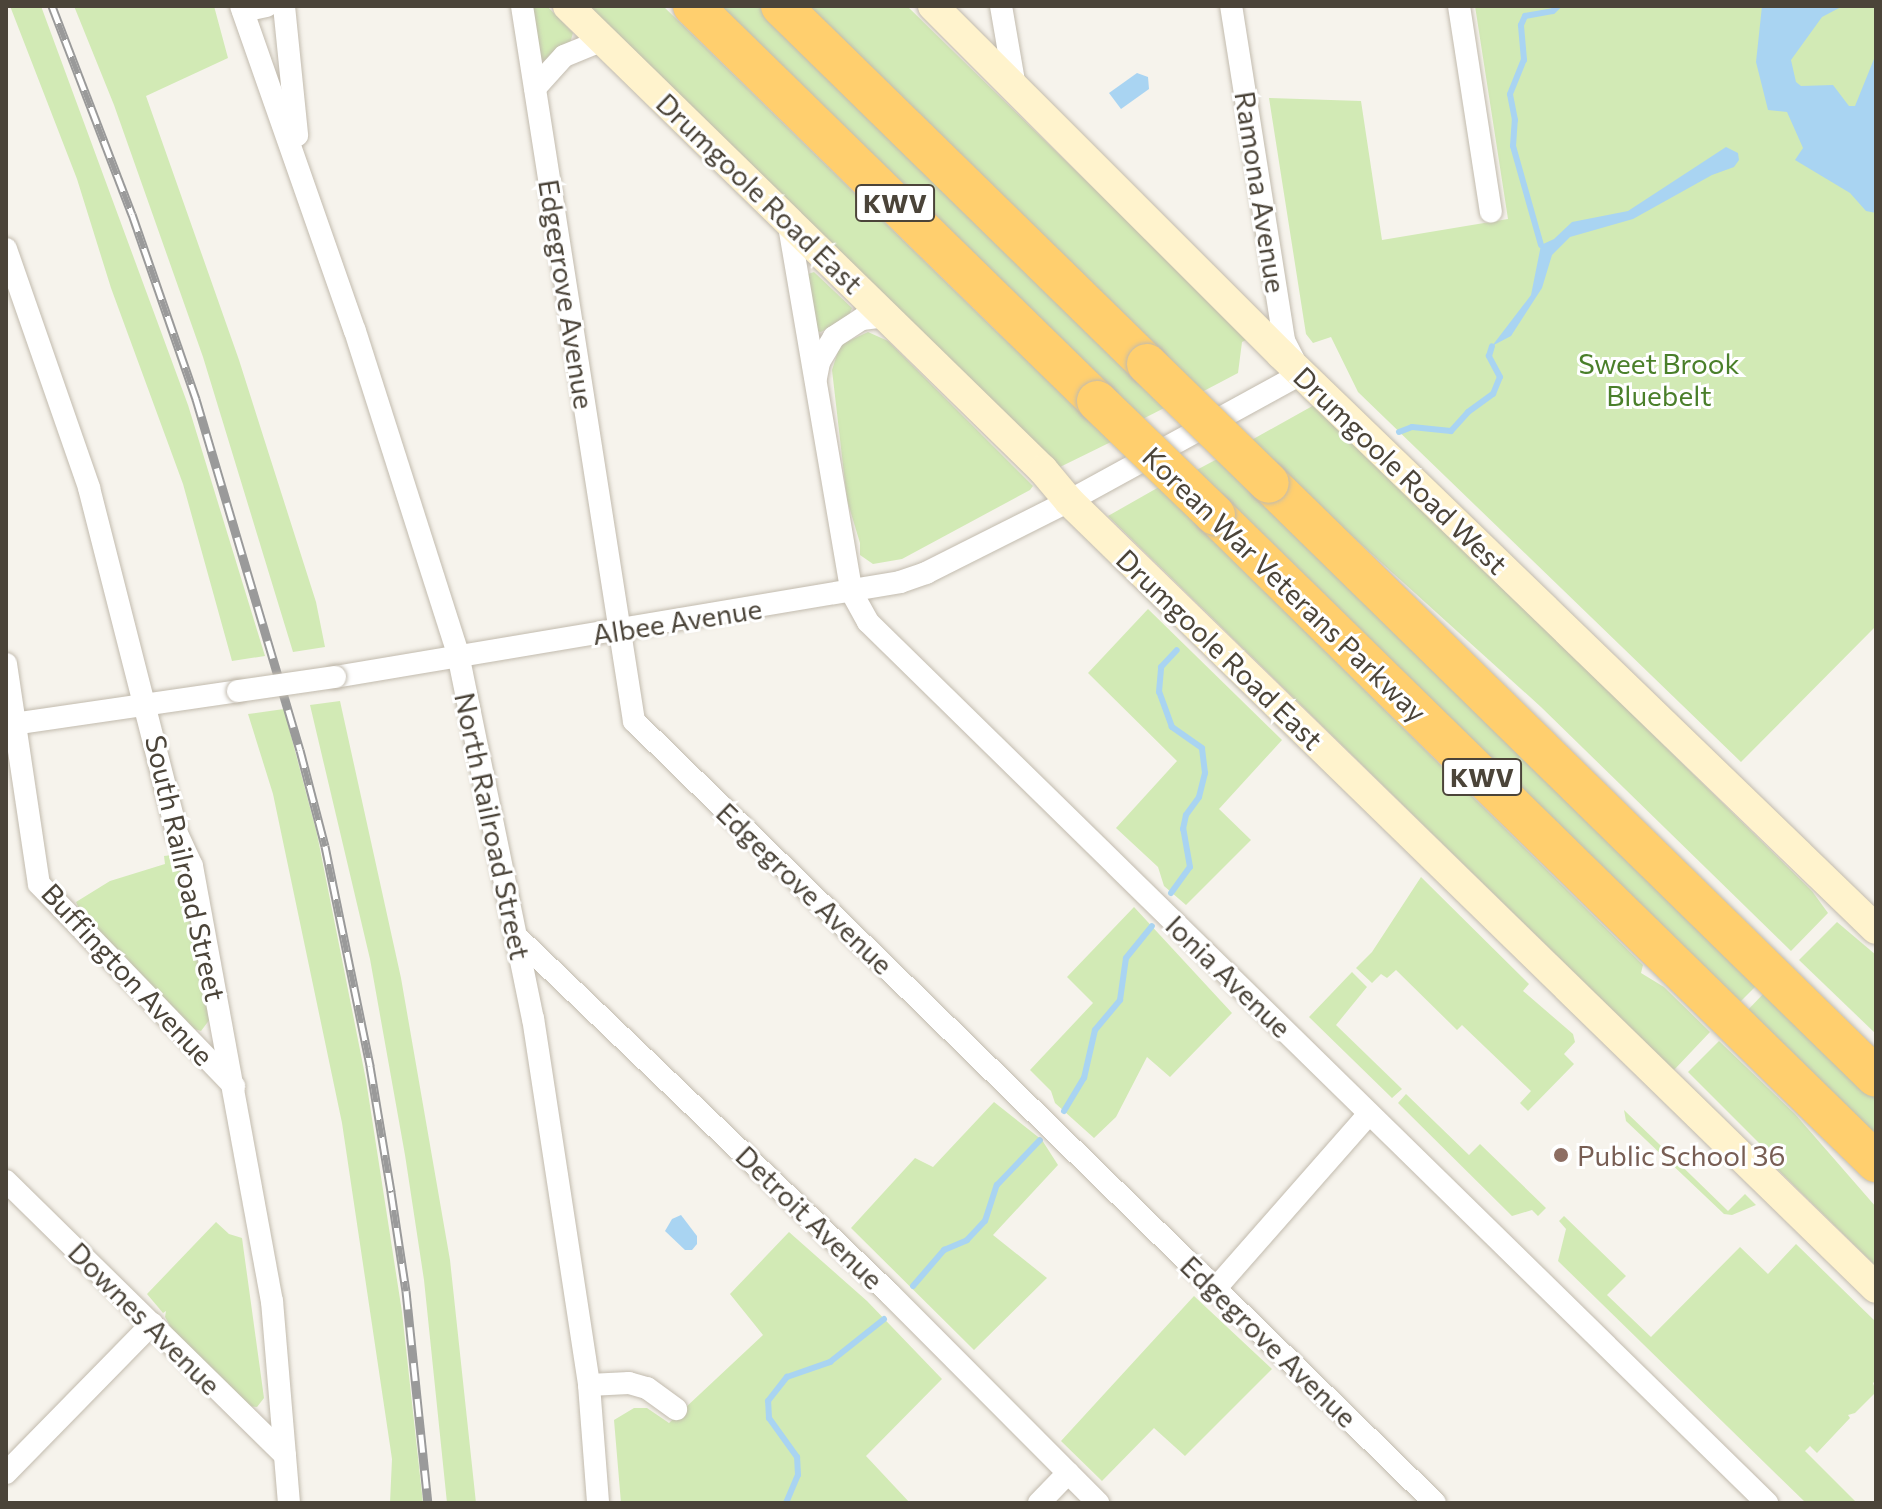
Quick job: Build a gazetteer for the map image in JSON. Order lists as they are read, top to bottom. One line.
{"streets":{"highway":["KWV","Korean War Veterans Parkway"],"main road":["Drumgoole Road East","Drumgoole Road West"],"street":["Ramona Avenue","Edgegrove Avenue","Albee Avenue","North Railroad Street","South Railroad Street","Buffington Avenue","Ionia Avenue","Detroit Avenue","Downes Avenue"]},"crossings":[["Ramona Avenue","Drumgoole Road West"],["Ramona Avenue","Albee Avenue"],["Drumgoole Road East","Albee Avenue"],["Drumgoole Road East","Ionia Avenue"],["Edgegrove Avenue","Albee Avenue"],["Drumgoole Road West","Albee Avenue"],["Albee Avenue","North Railroad Street"],["Albee Avenue","South Railroad Street"],["Albee Avenue","Buffington Avenue"],["Albee Avenue","Ionia Avenue"],["North Railroad Street","Detroit Avenue"],["South Railroad Street","Buffington Avenue"],["South Railroad Street","Downes Avenue"]],"parks":["Sweet Brook Bluebelt"],"places":["Public School 36"]}
